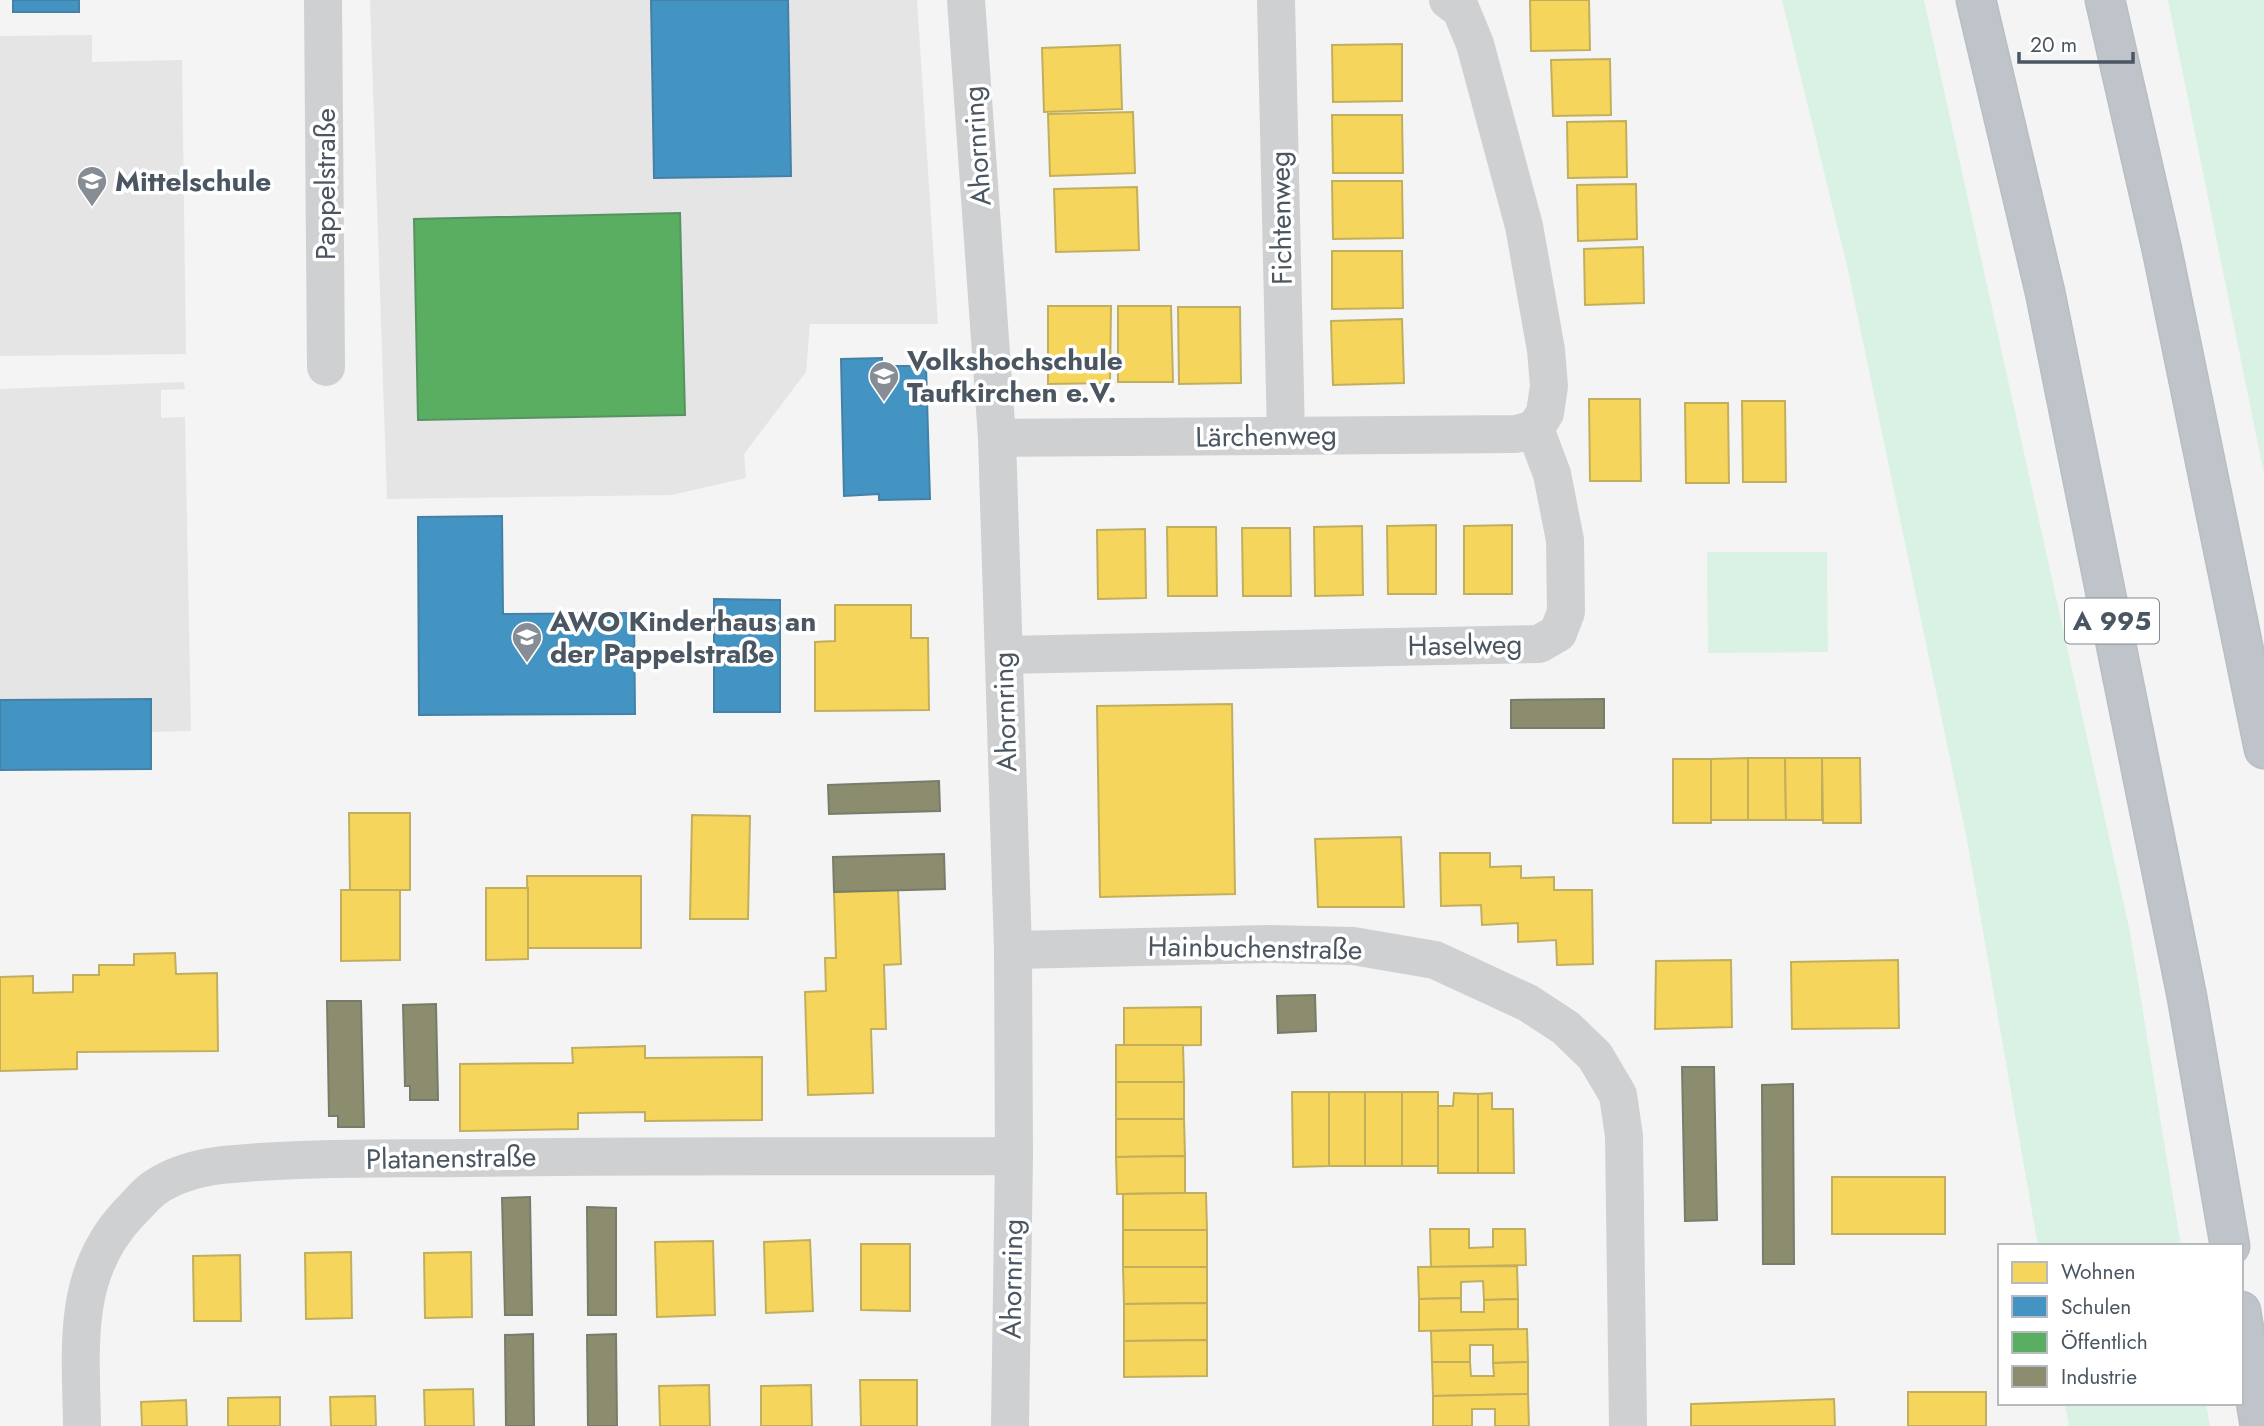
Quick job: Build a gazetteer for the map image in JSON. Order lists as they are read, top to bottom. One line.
{"streets":{"highway":["A 995"],"street":["Ahornring","Pappelstraße","Fichtenweg","Lärchenweg","Haselweg","Hainbuchenstraße","Platanenstraße"]},"crossings":[["Ahornring","Lärchenweg"],["Ahornring","Haselweg"],["Ahornring","Hainbuchenstraße"],["Ahornring","Platanenstraße"],["Fichtenweg","Lärchenweg"],["Lärchenweg","Haselweg"]],"places":{"school or university":["Mittelschule","Volkshochschule Taufkirchen e.V.","AWO Kinderhaus an der Pappelstraße"]},"legend":["Wohnen","Schulen","Öffentlich","Industrie"],"scale_bar":"20 m"}
